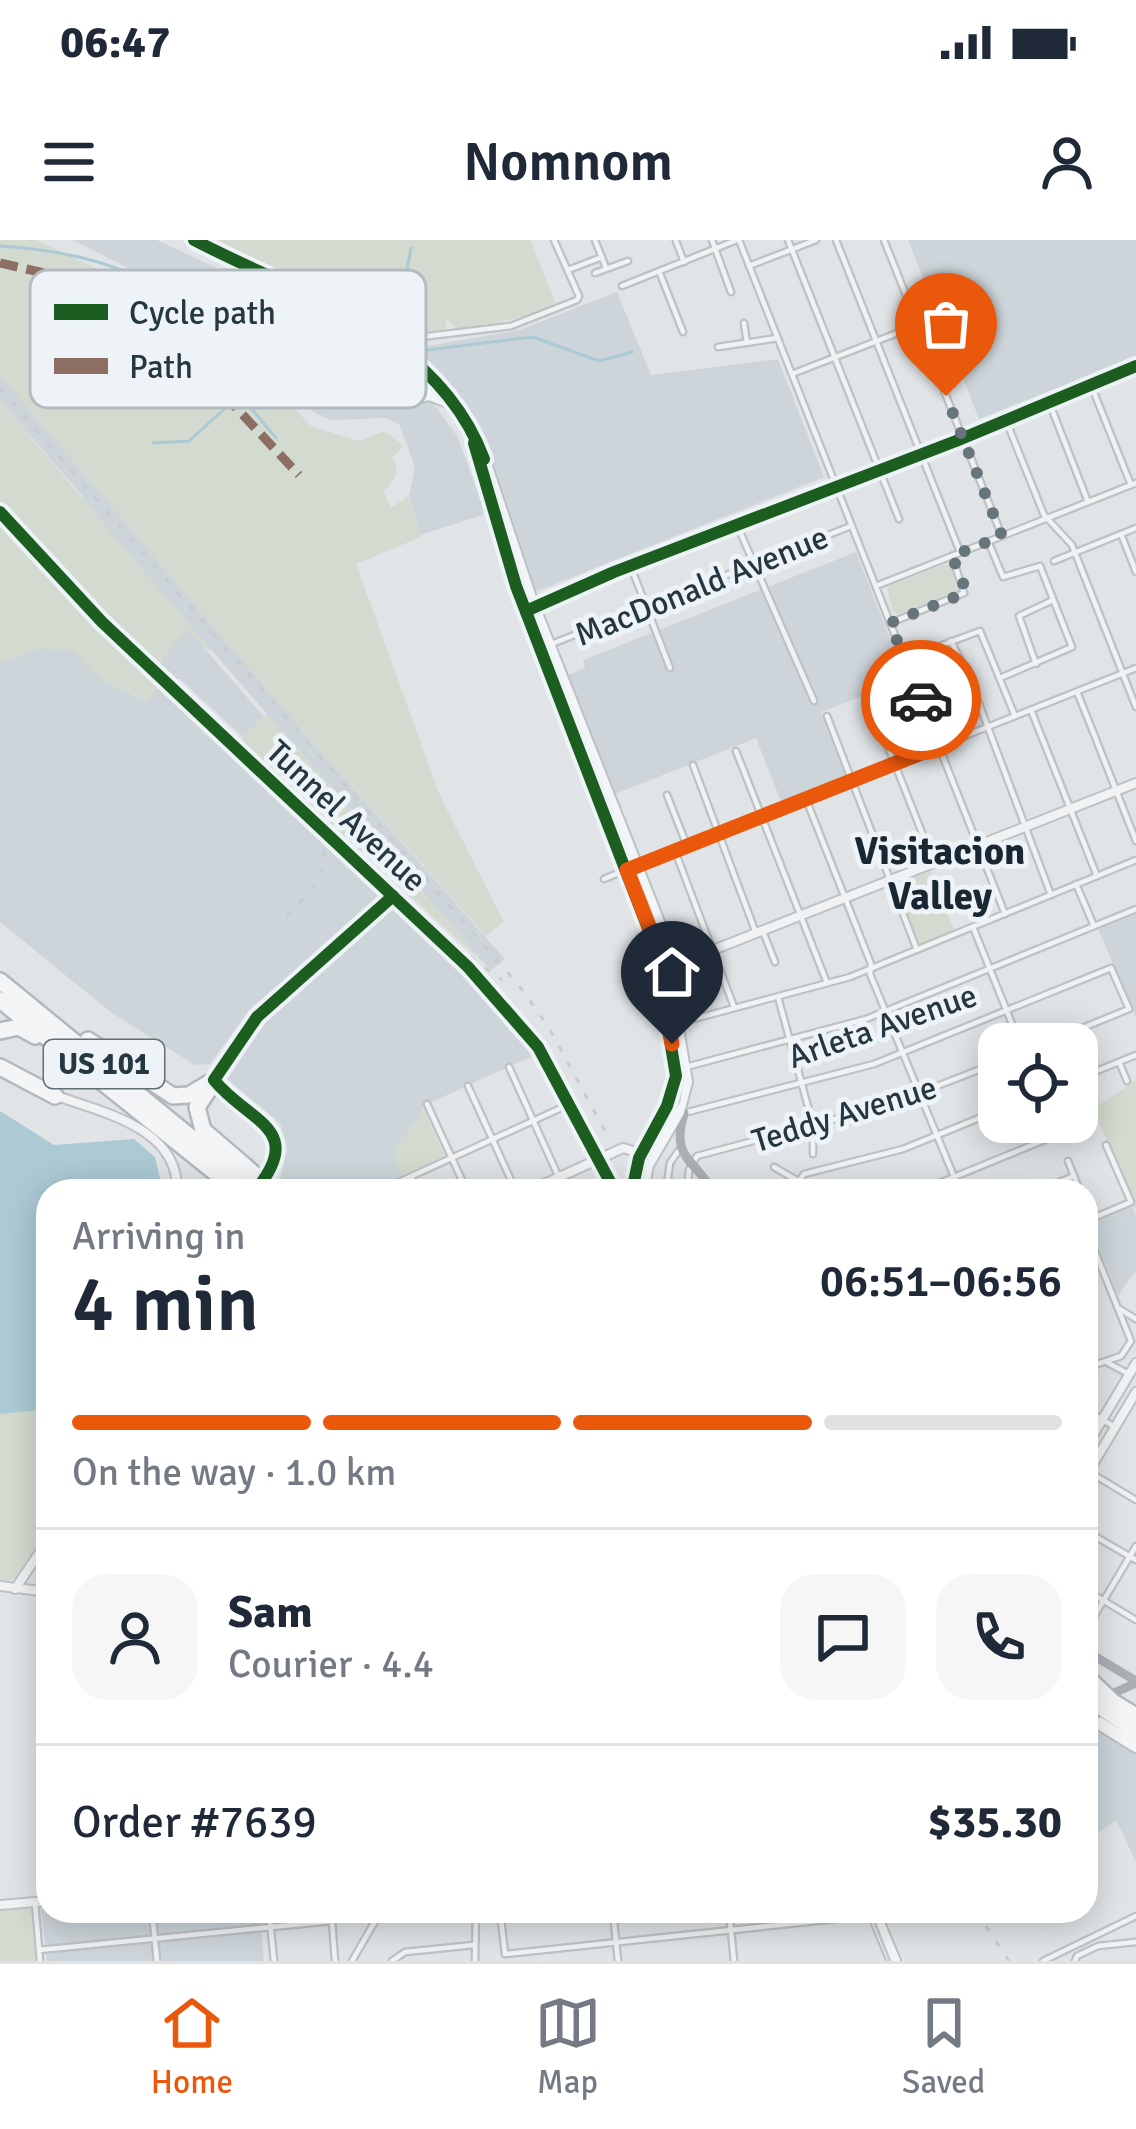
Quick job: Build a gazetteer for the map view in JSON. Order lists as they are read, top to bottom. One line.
{"streets":{"highway":["US 101"],"street":["MacDonald Avenue","Tunnel Avenue","Arleta Avenue","Teddy Avenue"]},"districts":["Visitacion Valley"],"legend":["Cycle path","Path"],"page":{"status":"06:47","header":"Nomnom","heading":["4 min","Arriving in","06:51–06:56"],"panel":["Sam","Courier · 4.4","Order #7639","$35.30"],"bar":"On the way · 1.0 km","tabs":["Home","Map","Saved"]}}
